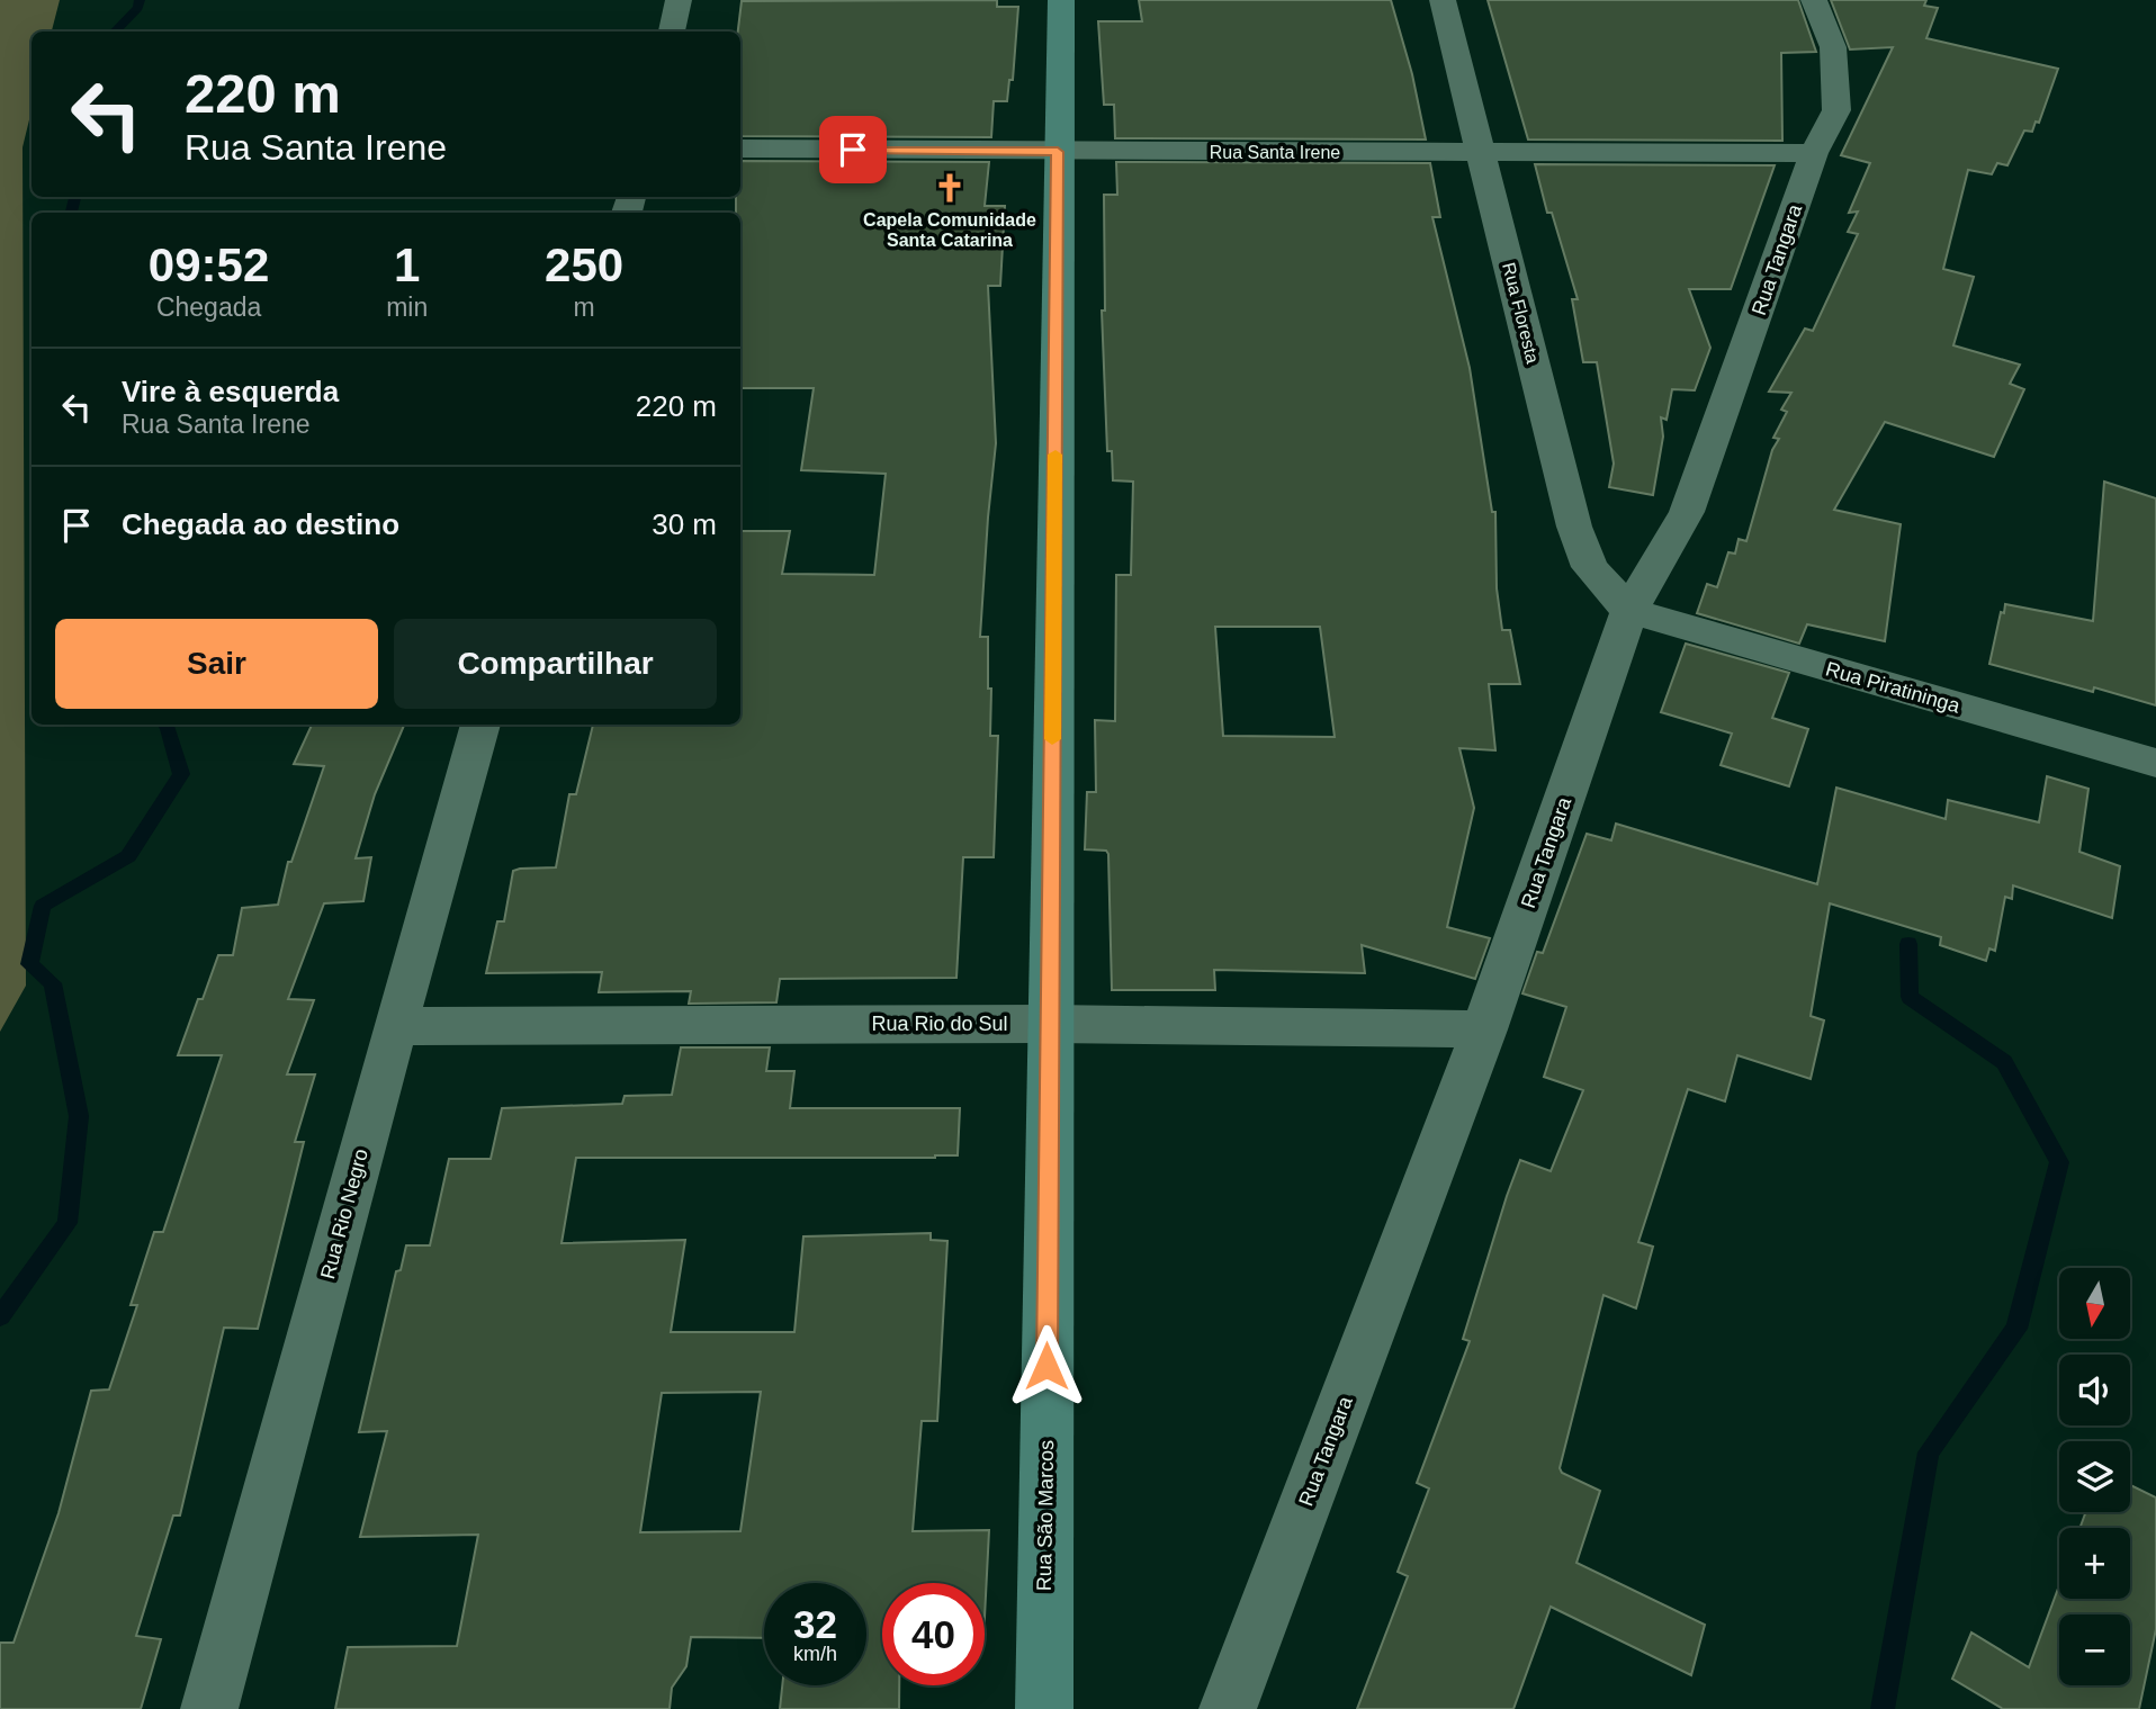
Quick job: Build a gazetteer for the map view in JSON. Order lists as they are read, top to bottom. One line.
{"streets":{"street":["Rua Santa Irene","Rua Tangara","Rua Floresta","Rua Piratininga","Rua Rio do Sul","Rua Rio Negro","Rua São Marcos"]},"crossings":[["Rua Santa Irene","Rua Tangara"],["Rua Santa Irene","Rua Floresta"],["Rua Santa Irene","Rua São Marcos"],["Rua Tangara","Rua Floresta"],["Rua Tangara","Rua Piratininga"],["Rua Tangara","Rua Rio do Sul"],["Rua Floresta","Rua Piratininga"],["Rua Rio do Sul","Rua Rio Negro"],["Rua Rio do Sul","Rua São Marcos"]],"places":{"church":["Capela Comunidade Santa Catarina"]},"north":"bottom","page":{"turn":["220 m","Rua Santa Irene"],"eta":["09:52","Chegada","1","min","250","m"],"list":[{"name":"Vire à esquerda","note":"Rua Santa Irene","value":"220 m"},{"name":"Chegada ao destino","value":"30 m"}],"buttons":["Sair","Compartilhar"],"map_buttons":["+","−"],"speed":"32 km/h","limit":"40"}}
